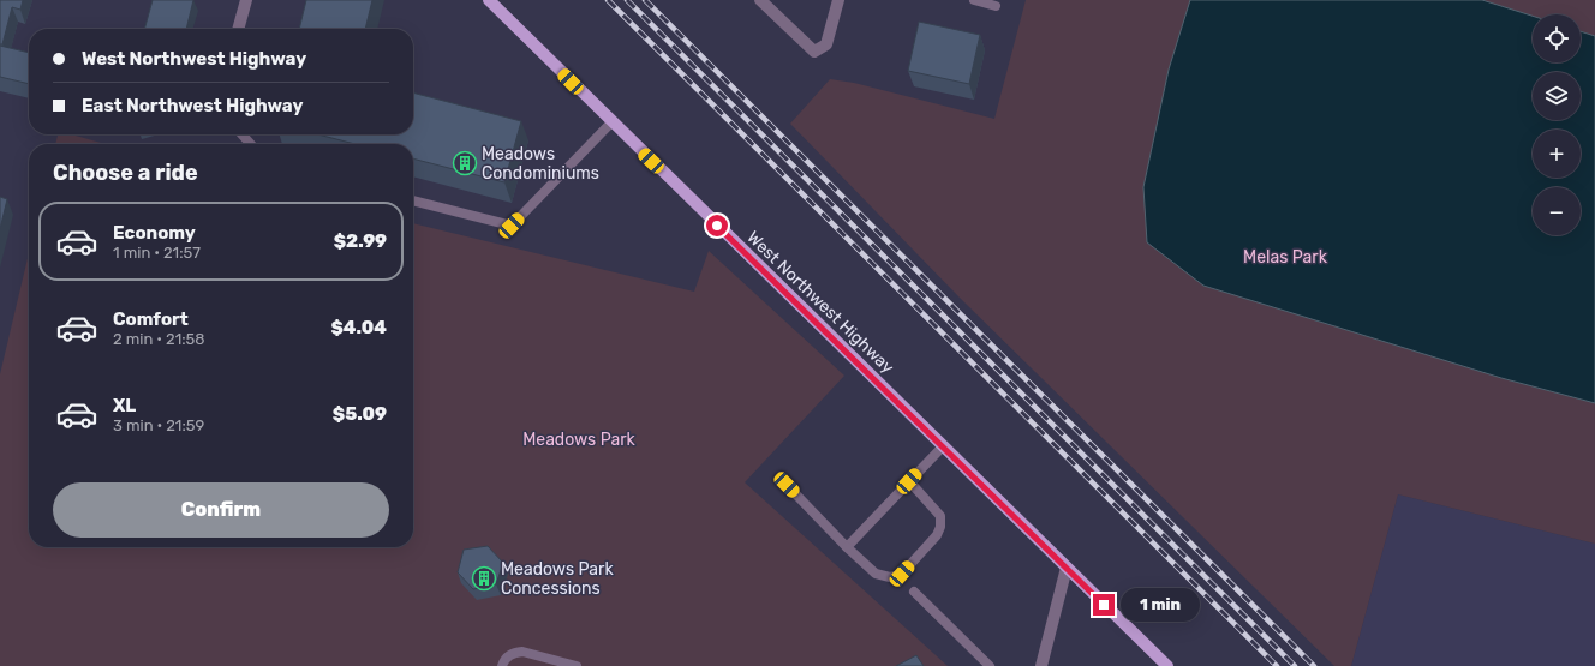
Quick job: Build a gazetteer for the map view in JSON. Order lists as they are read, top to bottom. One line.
{"streets":{"main road":["West Northwest Highway"]},"parks":["Melas Park","Meadows Park"],"places":{"building":["Meadows Condominiums","Meadows Park Concessions"]},"page":{"map_buttons":["+","−"],"banner":["West Northwest Highway","East Northwest Highway"],"heading":"Choose a ride","list":[{"name":"Economy","note":"1 min · 21:57","value":"$2.99"},{"name":"Comfort","note":"2 min · 21:58","value":"$4.04"},{"name":"XL","note":"3 min · 21:59","value":"$5.09"}],"buttons":"Confirm","bubble":"1 min"}}
